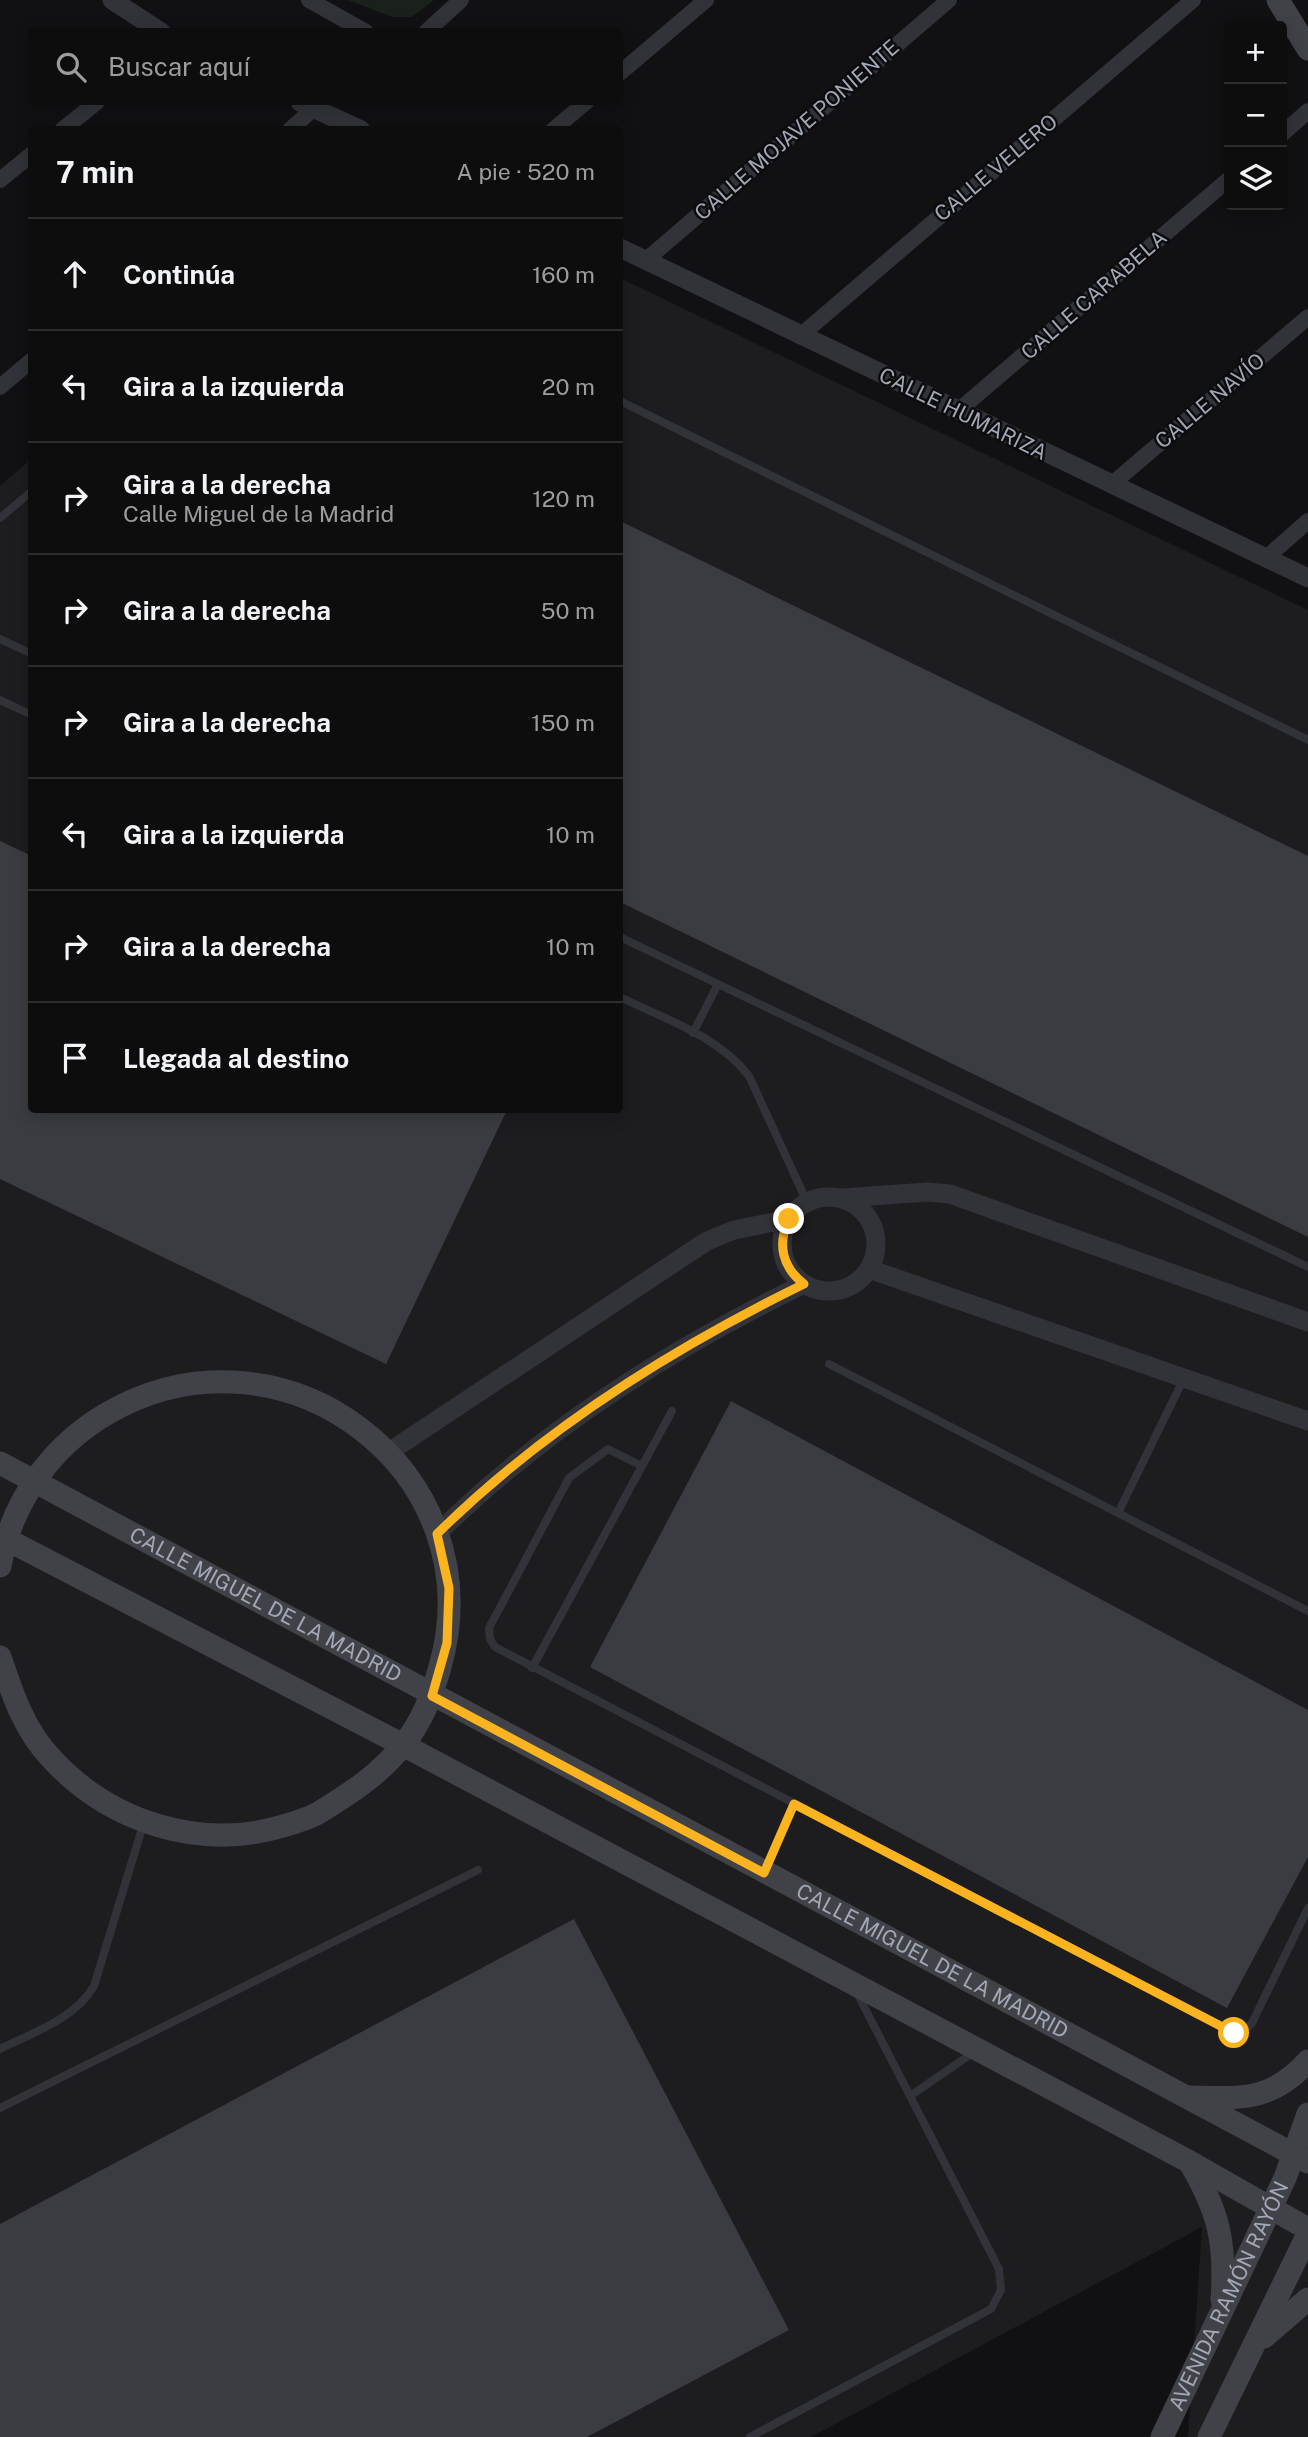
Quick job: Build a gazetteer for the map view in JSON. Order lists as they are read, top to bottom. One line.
{"streets":{"main road":["CALLE MIGUEL DE LA MADRID","AVENIDA RAMÓN RAYÓN"],"street":["CALLE MOJAVE PONIENTE","CALLE VELERO","CALLE CARABELA","CALLE NAVÍO","CALLE HUMARIZA"]},"crossings":[["CALLE MOJAVE PONIENTE","CALLE HUMARIZA"],["CALLE VELERO","CALLE HUMARIZA"],["CALLE CARABELA","CALLE HUMARIZA"],["CALLE NAVÍO","CALLE HUMARIZA"],["CALLE MIGUEL DE LA MADRID","AVENIDA RAMÓN RAYÓN"]],"page":{"map_buttons":["+","−"],"search":"Buscar aquí","heading":["7 min","A pie · 520 m"],"list":[["Continúa","160 m"],["Gira a la izquierda","20 m"],["Gira a la derecha","Calle Miguel de la Madrid","120 m"],["Gira a la derecha","50 m"],["Gira a la derecha","150 m"],["Gira a la izquierda","10 m"],["Gira a la derecha","10 m"],"Llegada al destino"]}}
